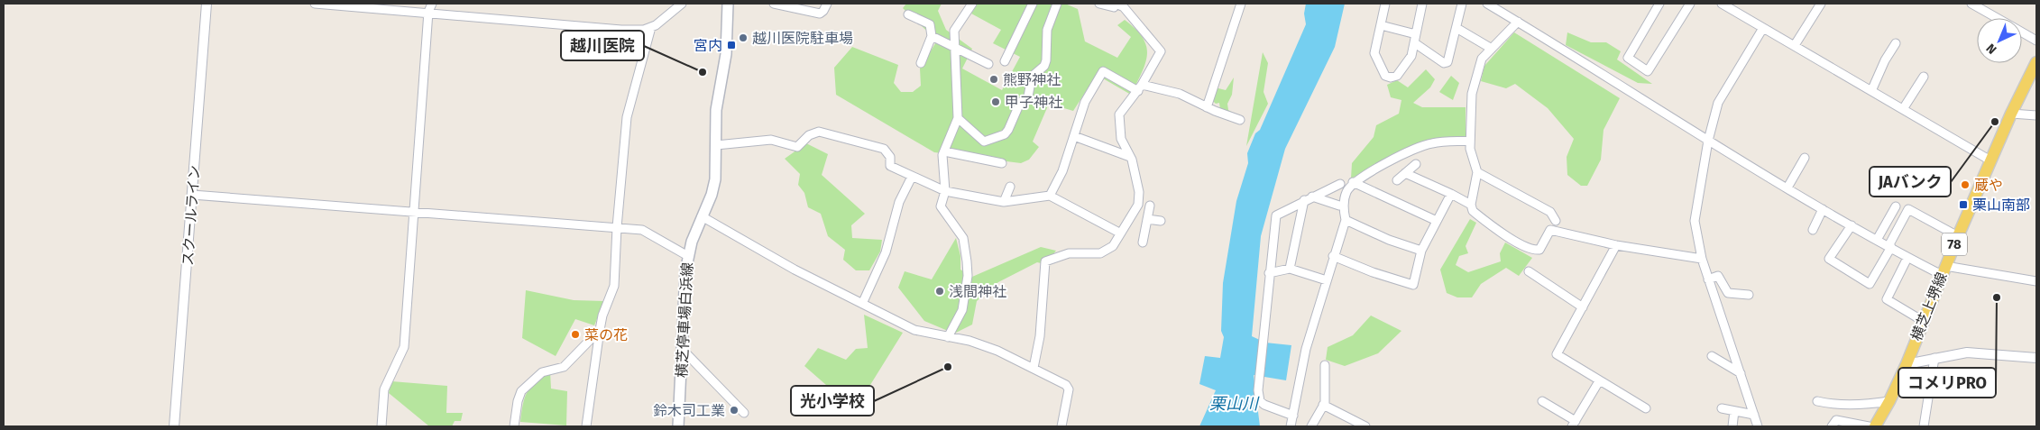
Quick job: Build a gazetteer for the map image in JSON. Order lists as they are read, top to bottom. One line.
{"streets":{"main road":["78","横芝上堺線","横芝停車場白浜線"],"street":["スクールライン"]},"water":["栗山川"],"places":{"other":["越川医院駐車場","越川医院","熊野神社","甲子神社","JAバンク","蔵や","浅間神社","コメリPRO","菜の花","光小学校","鈴木司工業"],"transit":["宮内","栗山南部"]},"north":"bottom left"}
